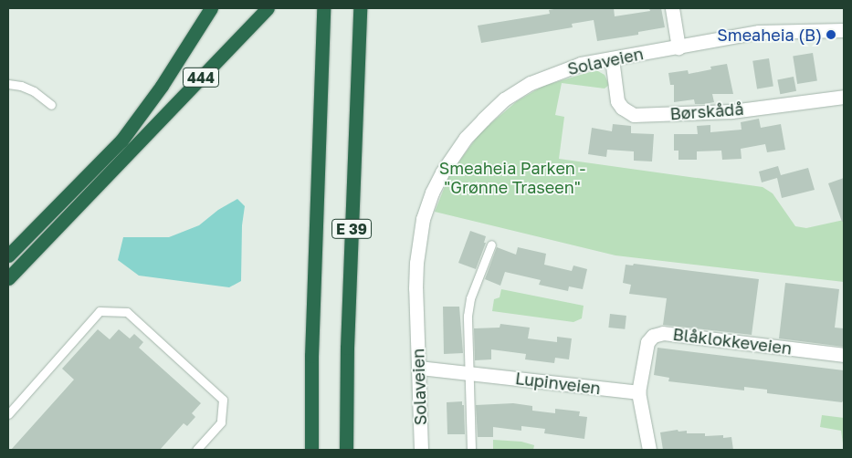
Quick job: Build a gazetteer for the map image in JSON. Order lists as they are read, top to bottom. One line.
{"streets":{"highway":["444","E 39"],"street":["Solaveien","Børskådå","Blåklokkeveien","Lupinveien"]},"crossings":[["Solaveien","Børskådå"],["Solaveien","Lupinveien"],["Blåklokkeveien","Lupinveien"]],"parks":["Smeaheia Parken - \"Grønne Traseen\""],"places":["Smeaheia (B)"]}
